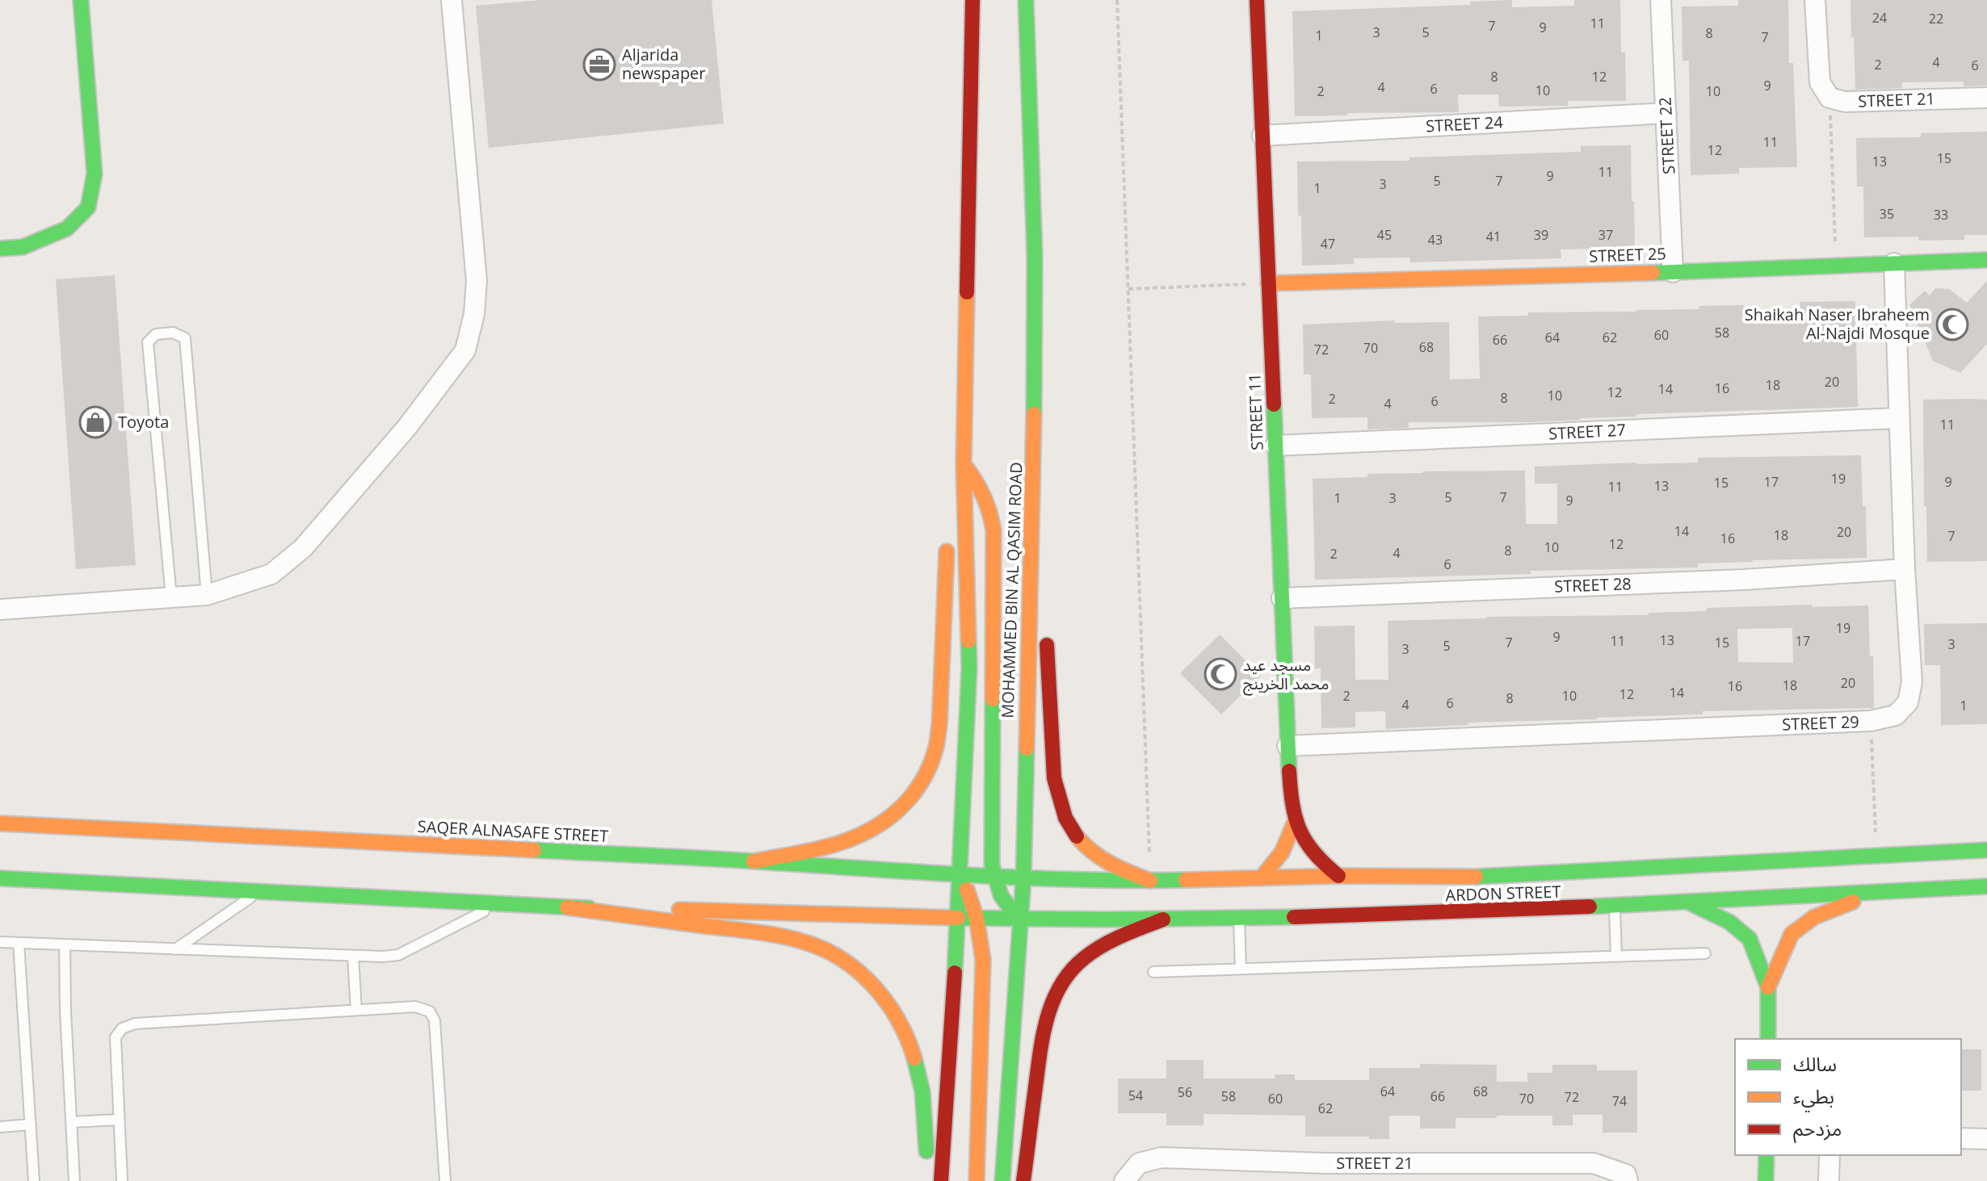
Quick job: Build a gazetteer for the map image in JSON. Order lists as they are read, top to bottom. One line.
{"streets":{"main road":["STREET 25","STREET 11","MOHAMMED BIN AL QASIM ROAD","SAQER ALNASAFE STREET","ARDON STREET"],"street":["STREET 21","STREET 24","STREET 22","STREET 27","STREET 28","STREET 29"]},"crossings":[["STREET 24","STREET 22"],["STREET 24","STREET 11"],["STREET 22","STREET 25"],["STREET 25","STREET 11"],["STREET 25","STREET 29"],["STREET 11","STREET 27"],["STREET 11","STREET 28"],["STREET 11","STREET 29"],["STREET 11","ARDON STREET"],["STREET 27","STREET 29"],["STREET 28","STREET 29"],["MOHAMMED BIN AL QASIM ROAD","SAQER ALNASAFE STREET"],["MOHAMMED BIN AL QASIM ROAD","ARDON STREET"],["SAQER ALNASAFE STREET","ARDON STREET"]],"places":{"office":["Aljarida newspaper"],"mosque":["Shaikah Naser Ibraheem Al-Najdi Mosque","مسجد عيد محمد الخرينج"],"shop":["Toyota"]},"house_numbers":["24","22","11","7","9","3","5","8","1","7","4","2","6","8","12","9","4","6","10","2","10","11","12","15","13","11","9","5","7","3","1","35","33","45","39","37","41","43","47","58","60","64","62","66","68","70","72","20","18","16","14","12","10","8","2","6","4","11","19","17","9","15","13","11","5","7","1","3","9","14","20","18","7","16","12","10","8","4","2","6","19","9","13","11","17","7","15","3","5","3","20","18","16","14","12","2","10","8","6","4","1","64","68","56","54","58","66","72","60","70","74","62"],"legend":["سالك","بطيء","مزدحم"]}
